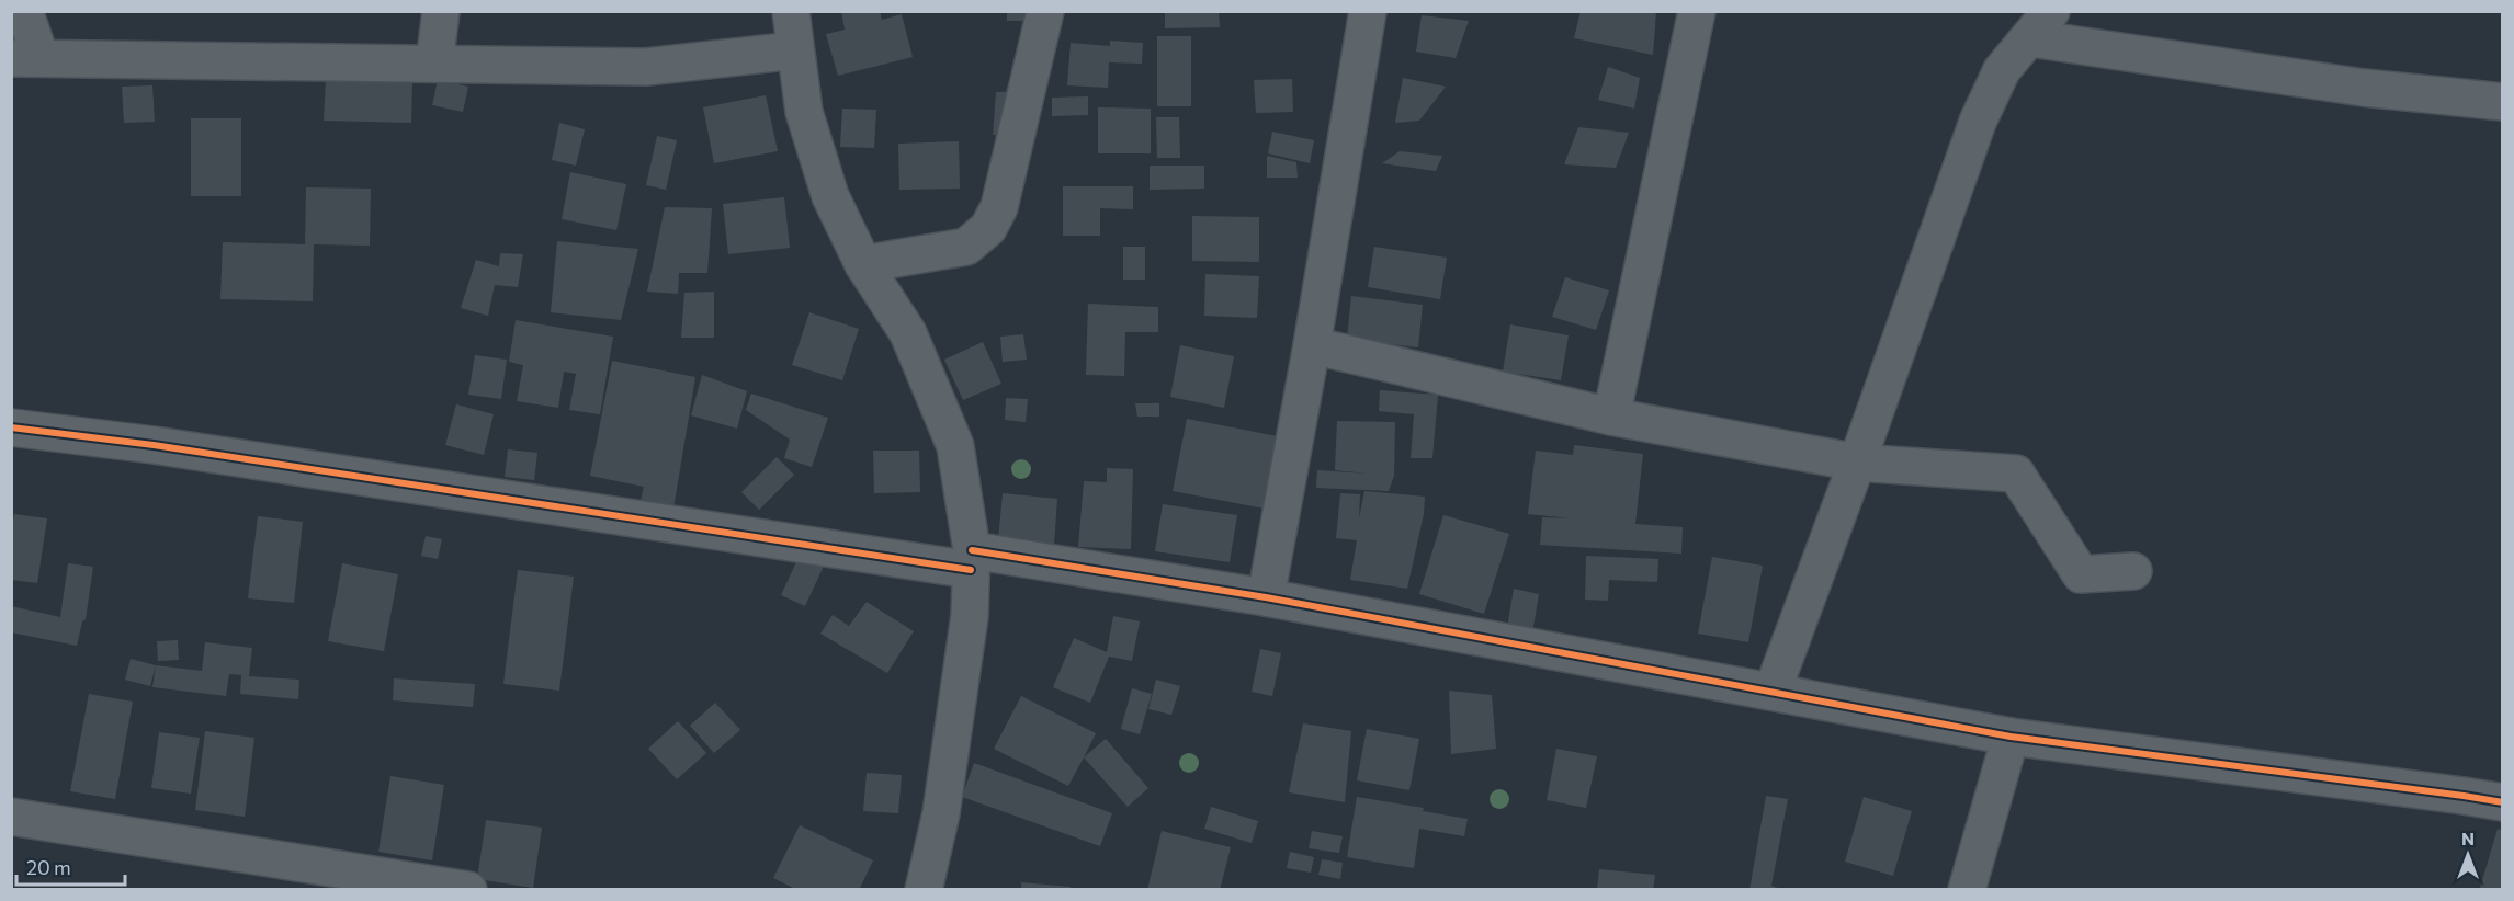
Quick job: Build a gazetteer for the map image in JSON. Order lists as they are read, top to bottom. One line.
{"scale_bar":"20 m","north":"top"}
